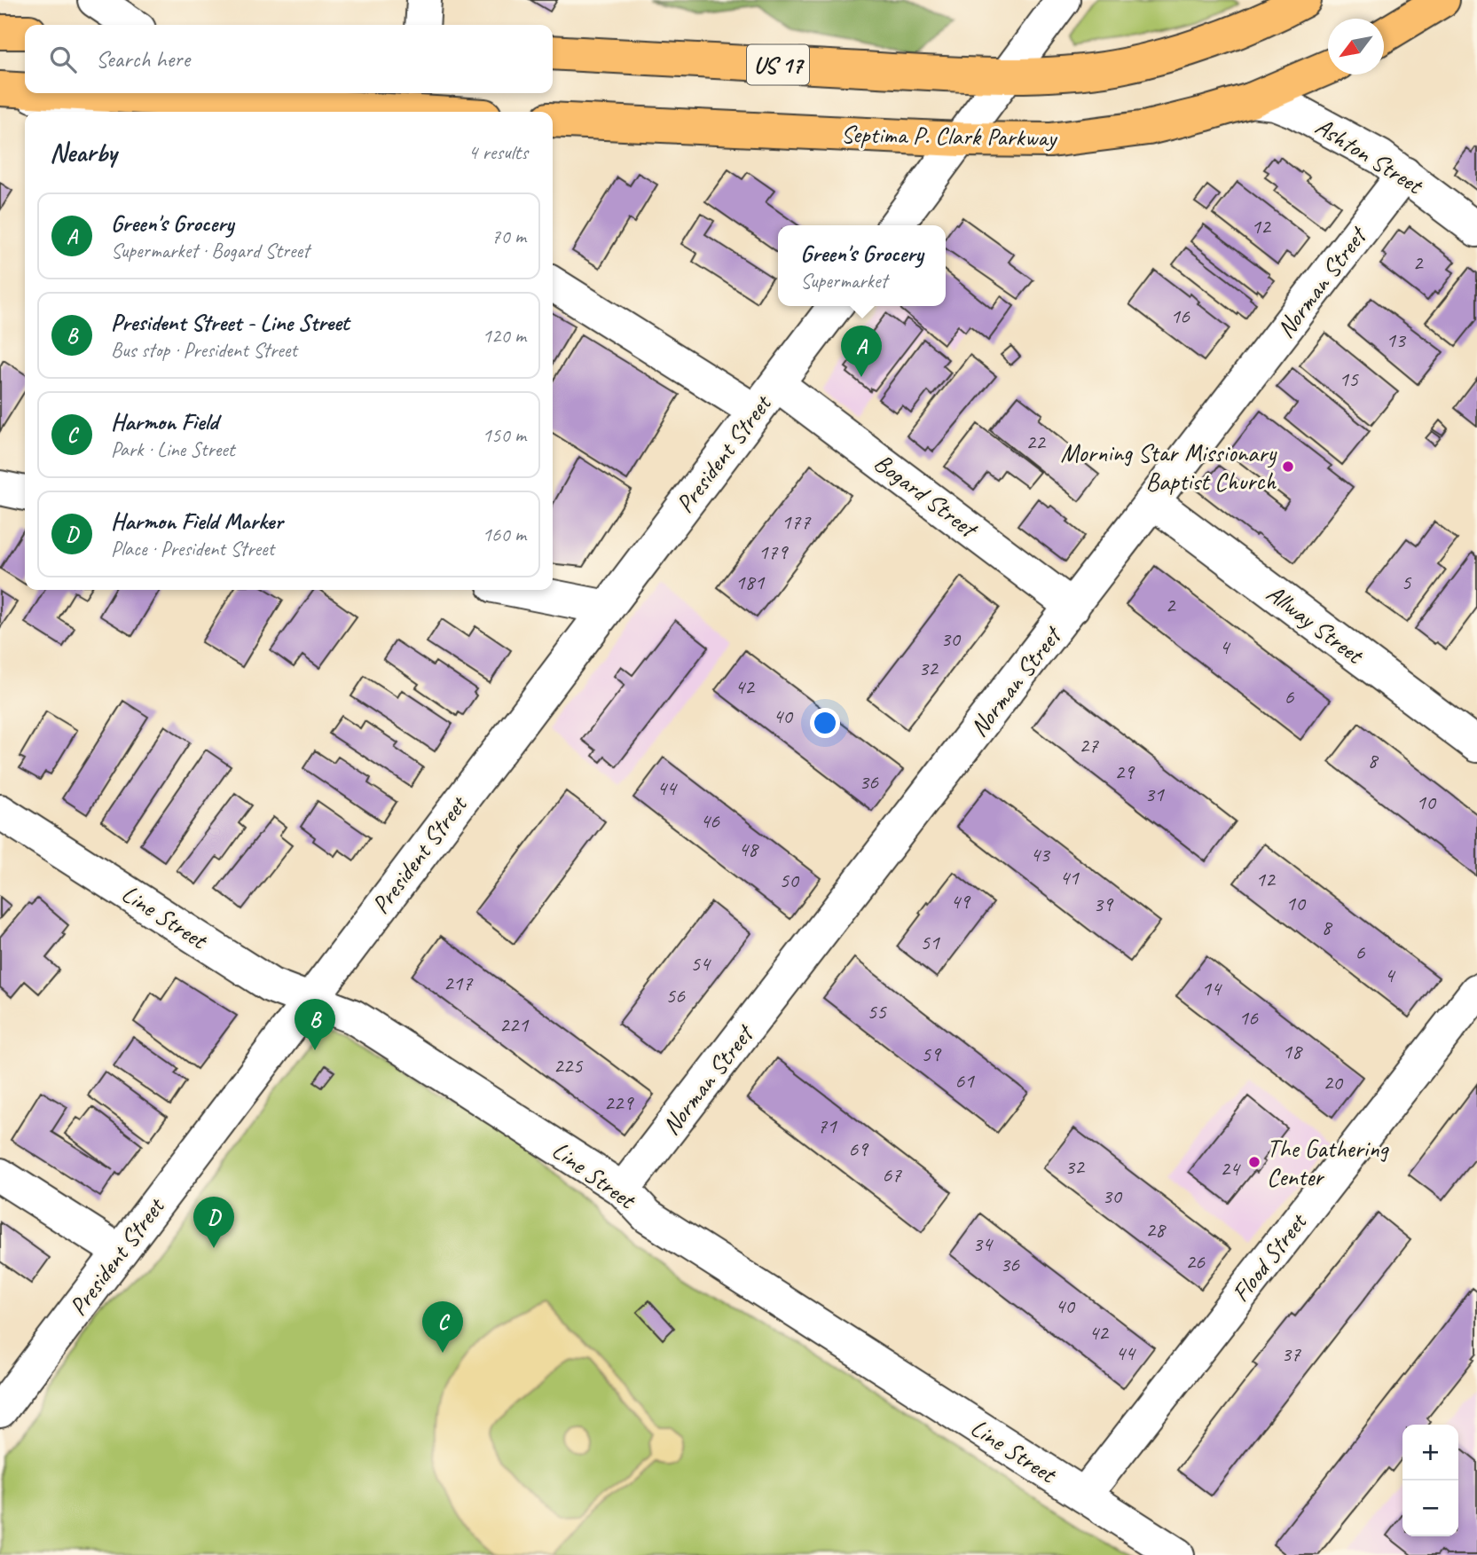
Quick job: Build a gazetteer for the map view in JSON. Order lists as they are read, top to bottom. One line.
{"streets":{"highway":["US 17","Septima P. Clark Parkway"],"street":["Ashton Street","Norman Street","President Street","Bogard Street","Allway Street","Line Street","Flood Street"]},"crossings":[["Septima P. Clark Parkway","Ashton Street"],["Ashton Street","Norman Street"],["Norman Street","Bogard Street"],["Norman Street","Allway Street"],["Norman Street","Line Street"],["President Street","Bogard Street"],["President Street","Line Street"],["Line Street","Flood Street"]],"places":["Morning Star Missionary Baptist Church","The Gathering Center"],"house_numbers":["12","2","16","13","15","22","177","179","181","5","2","30","4","32","42","6","40","27","8","29","36","44","31","10","46","48","43","41","12","50","49","10","39","8","51","6","54","4","217","14","56","55","16","221","18","59","225","61","20","229","71","69","32","24","67","30","28","34","26","36","40","42","44","37"],"north":"bottom left","page":{"search":"Search here","heading":["Nearby","4 results"],"list":[{"mark":"A","name":"Green's Grocery","note":"Supermarket · Bogard Street","value":"70 m"},{"mark":"B","name":"President Street - Line Street","note":"Bus stop · President Street","value":"120 m"},{"mark":"C","name":"Harmon Field","note":"Park · Line Street","value":"150 m"},{"mark":"D","name":"Harmon Field Marker","note":"Place · President Street","value":"160 m"}],"popup":["Green's Grocery","Supermarket"],"pins":["A","B","D","C"],"map_buttons":["+","−"]}}
